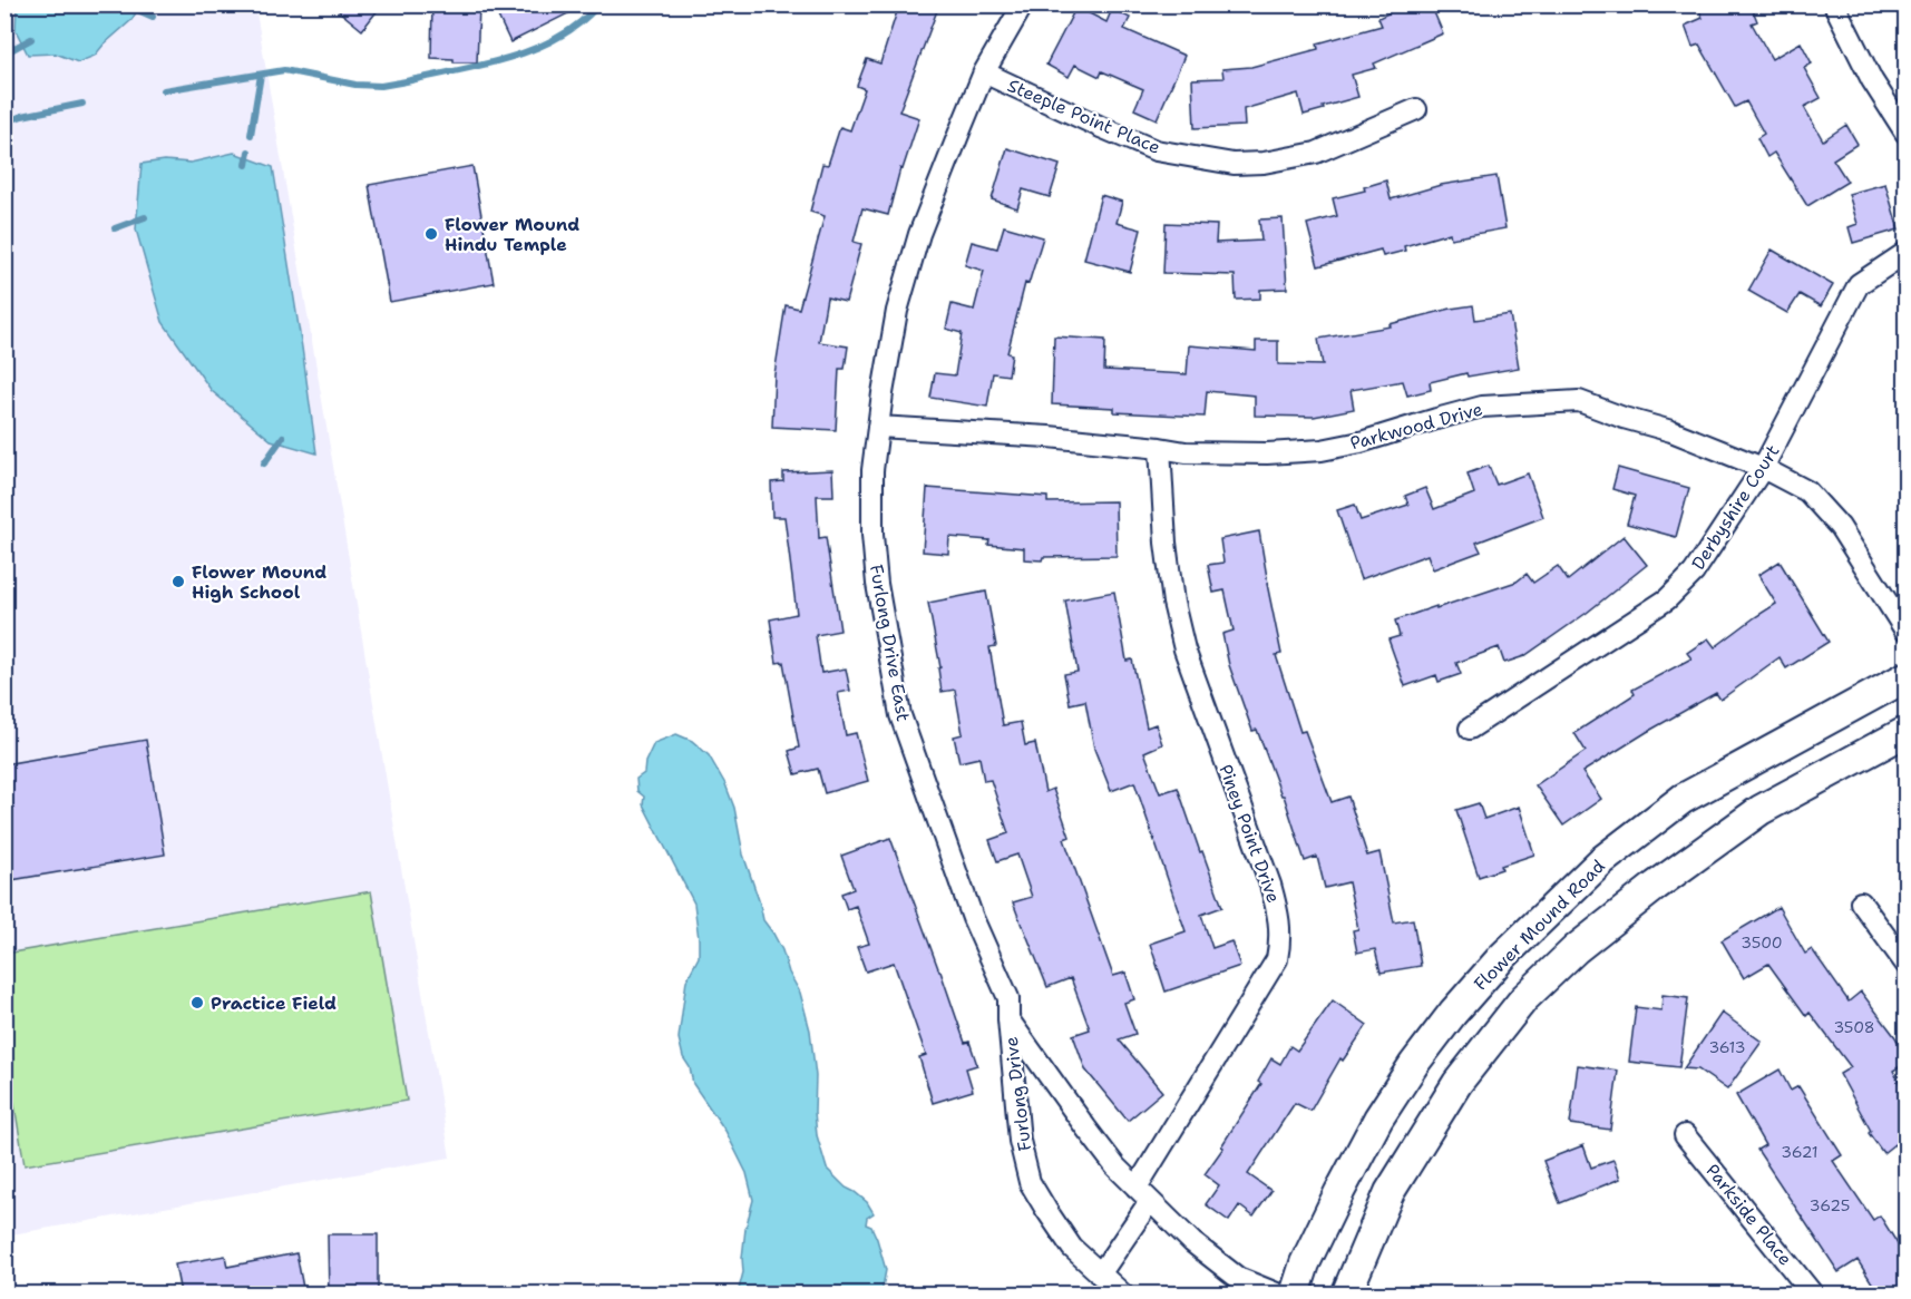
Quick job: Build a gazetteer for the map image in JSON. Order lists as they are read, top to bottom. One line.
{"streets":{"main road":["Flower Mound Road"],"street":["Steeple Point Place","Parkwood Drive","Derbyshire Court","Furlong Drive East","Piney Point Drive","Furlong Drive","Parkside Place"]},"crossings":[["Steeple Point Place","Furlong Drive East"],["Parkwood Drive","Derbyshire Court"],["Parkwood Drive","Furlong Drive East"],["Parkwood Drive","Piney Point Drive"],["Furlong Drive East","Piney Point Drive"],["Furlong Drive East","Furlong Drive"],["Piney Point Drive","Furlong Drive"]],"places":["Flower Mound Hindu Temple","Flower Mound High School","Practice Field"],"house_numbers":["3500","3508","3613","3621","3625"]}
